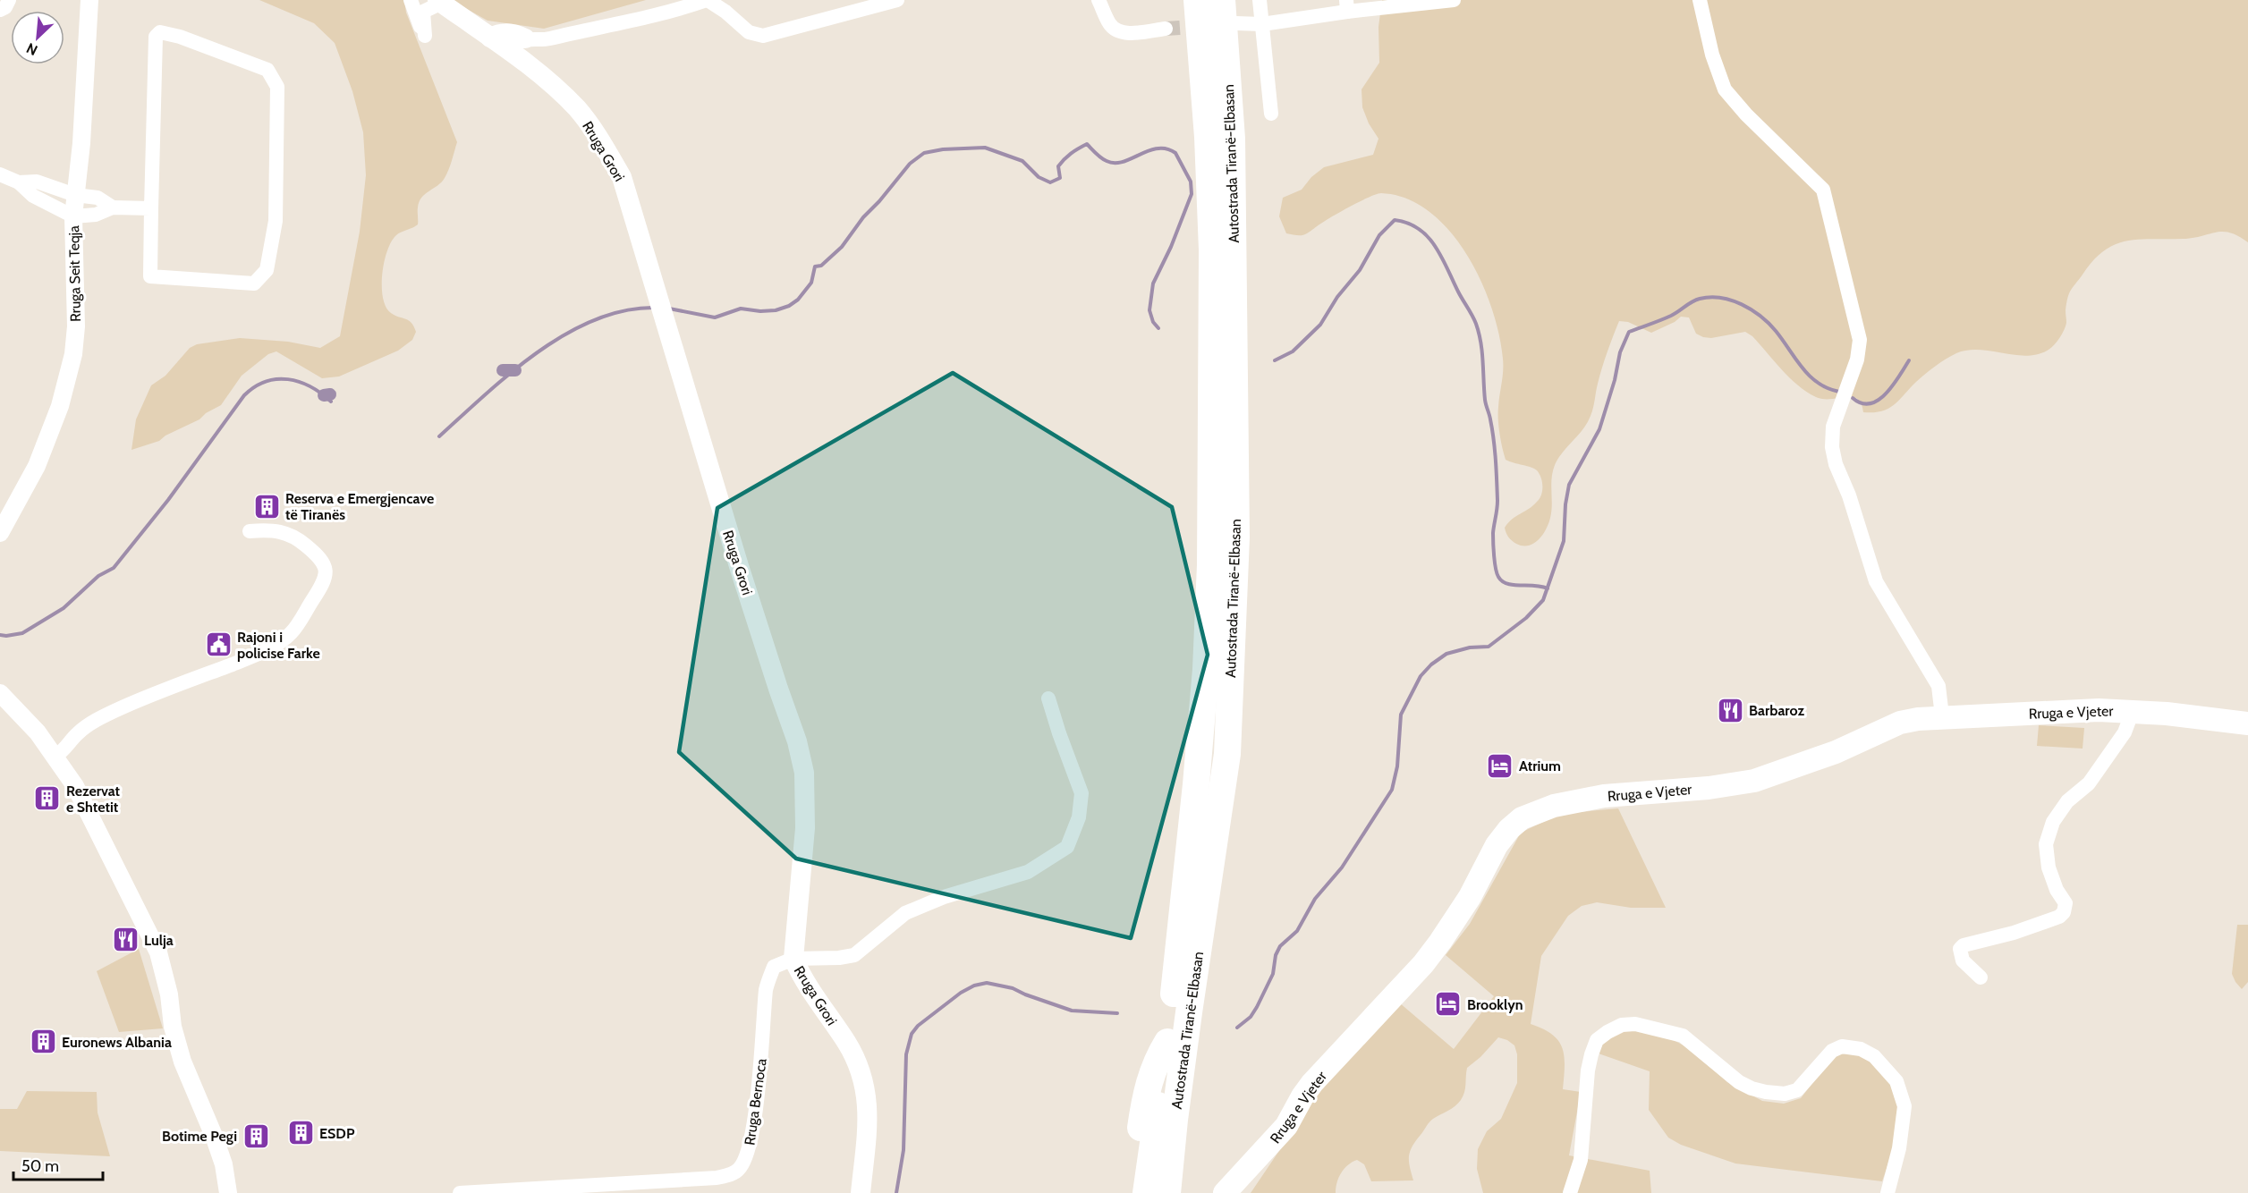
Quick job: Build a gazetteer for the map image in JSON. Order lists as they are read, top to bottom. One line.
{"streets":{"highway":["Autostrada Tiranë-Elbasan"],"main road":["Rruga Grori","Rruga e Vjeter"],"street":["Rruga Seit Teqja","Rruga Bernoca"]},"crossings":[["Rruga Grori","Rruga Bernoca"]],"places":{"building":["Reserva e Emergjencave të Tiranës","Rezervat e Shtetit","Euronews Albania","ESDP","Botime Pegi"],"public building":["Rajoni i policise Farke"],"restaurant":["Barbaroz","Lulja"],"hotel":["Atrium","Brooklyn"]},"scale_bar":"50 m","north":"bottom left"}
